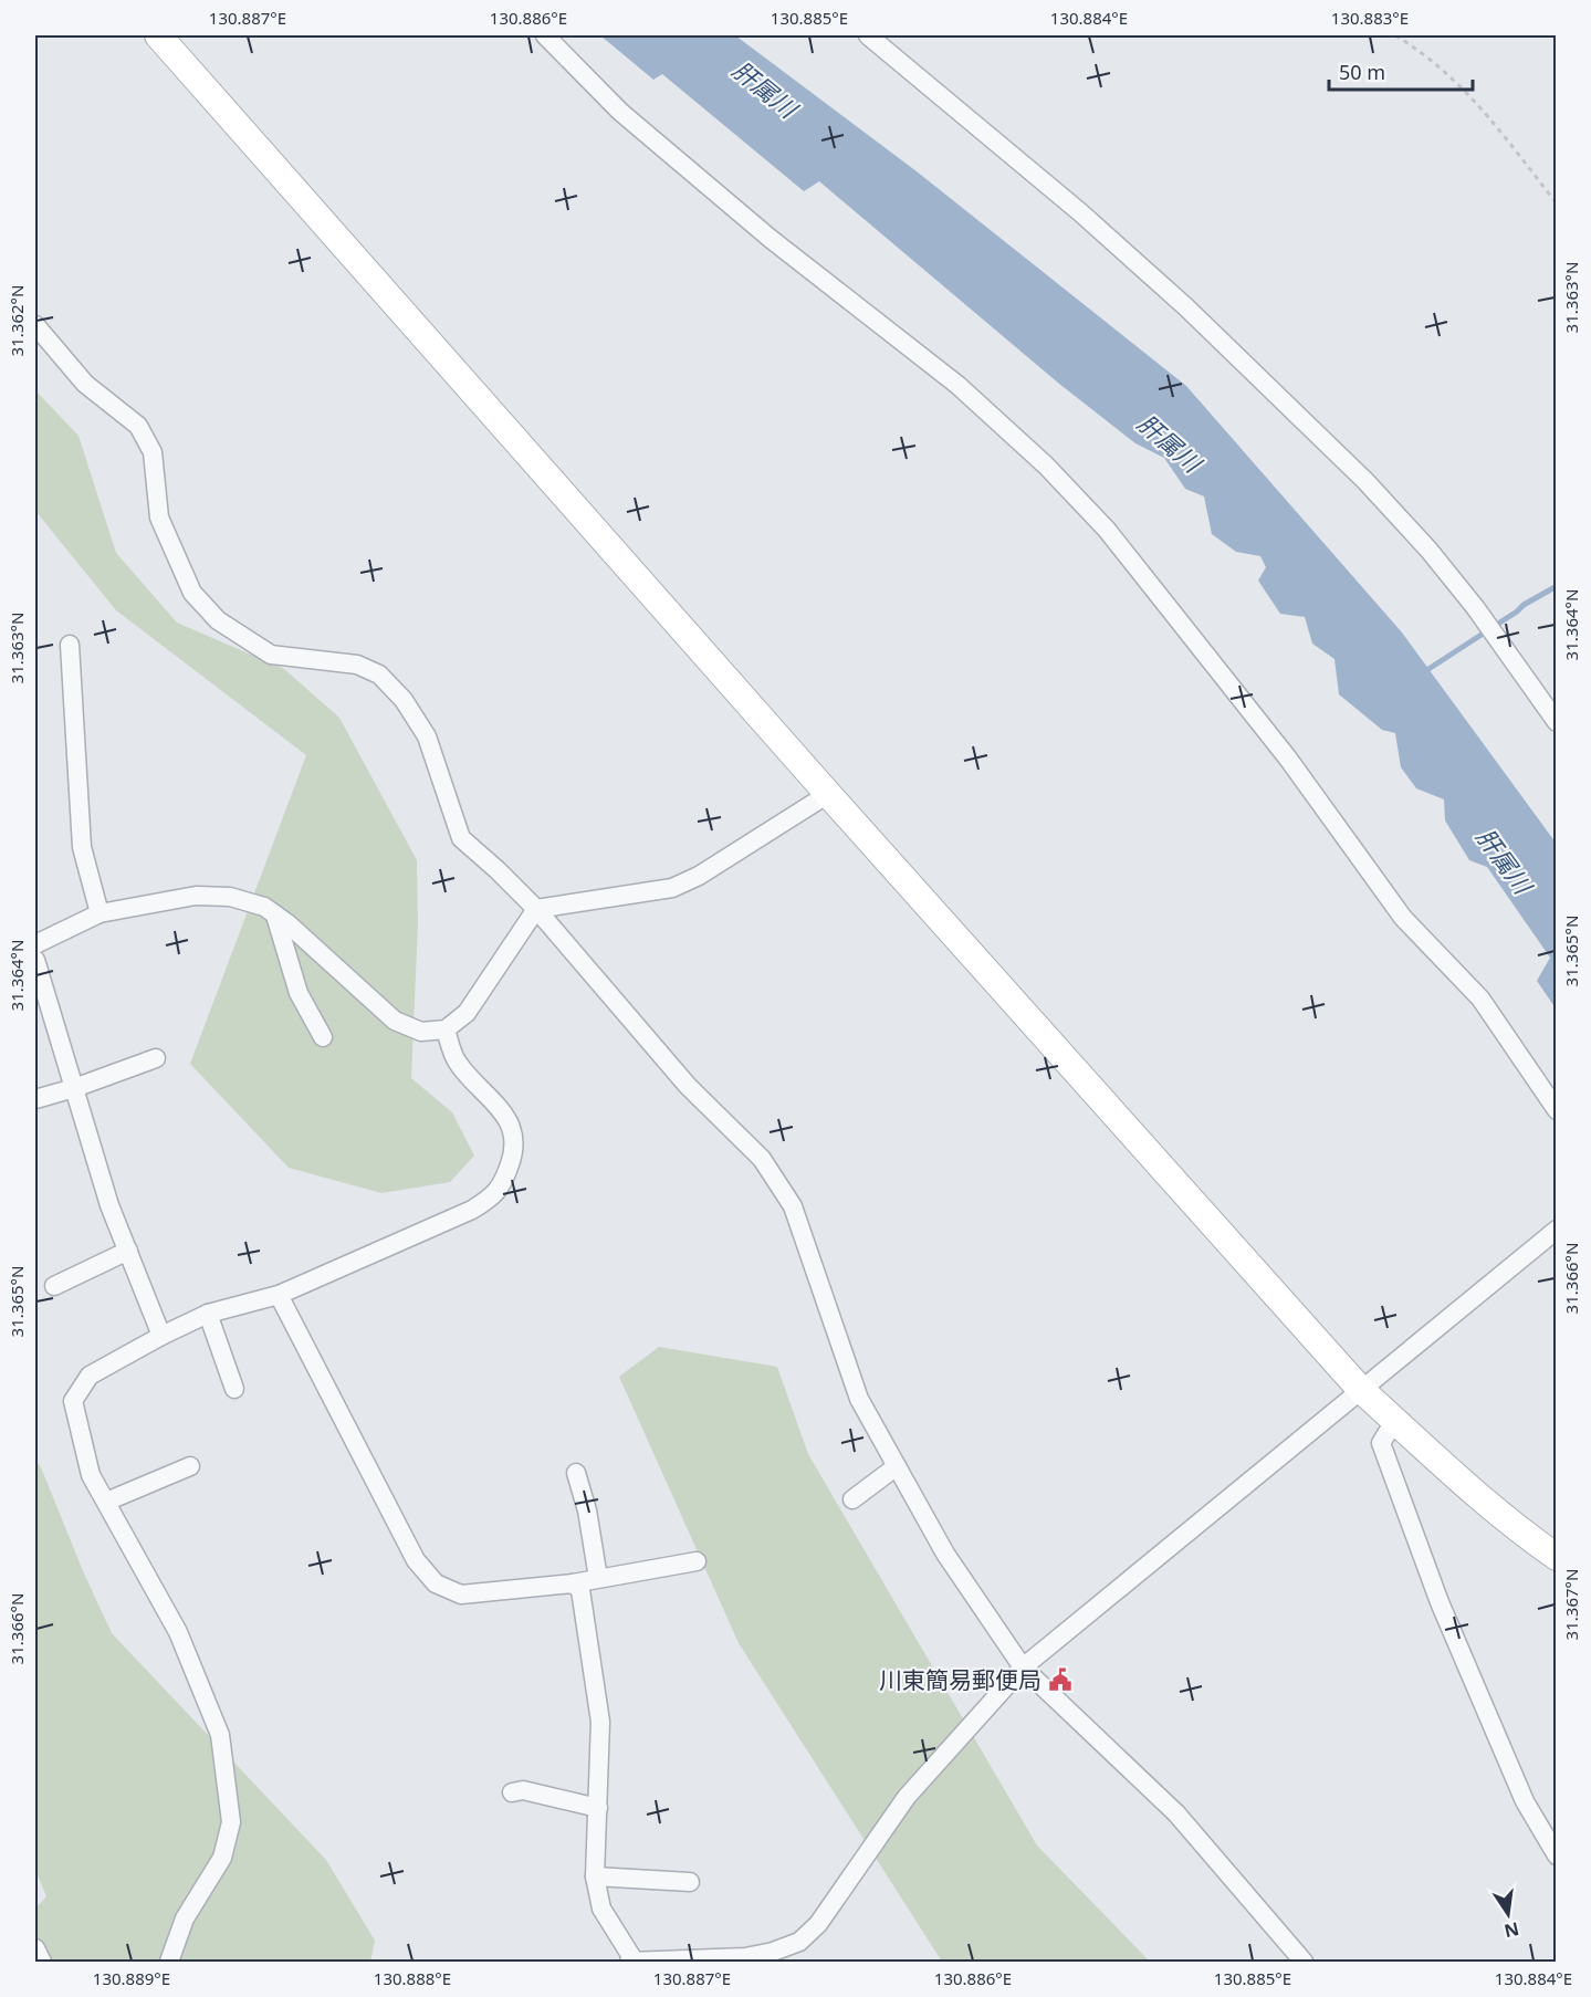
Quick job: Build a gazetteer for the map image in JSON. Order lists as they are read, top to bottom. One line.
{"water":["肝属川"],"places":{"public building":["川東簡易郵便局"]},"scale_bar":"50 m","north":"bottom","coordinates":["130.887°E","130.886°E","130.885°E","130.884°E","130.883°E","31.363°N","31.362°N","31.364°N","31.365°N","31.366°N","31.367°N","130.889°E","130.888°E"]}
